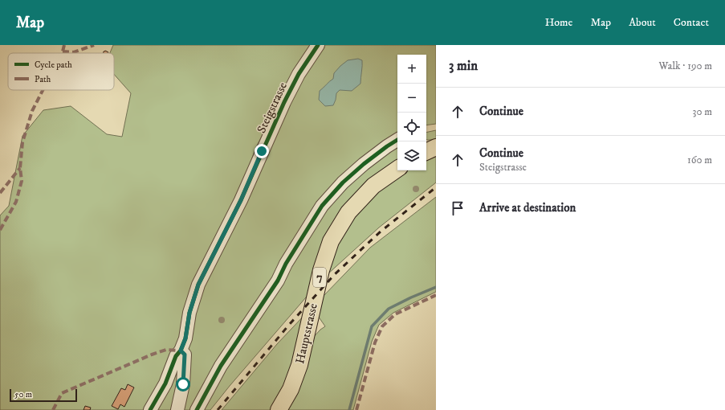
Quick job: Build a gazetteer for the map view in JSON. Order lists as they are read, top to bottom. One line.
{"streets":{"main road":["7","Hauptstrasse"],"street":["Steigstrasse"]},"legend":["Cycle path","Path"],"scale_bar":"50 m","page":{"header":"Map","nav":["Home","Map","About","Contact"],"heading":["3 min","Walk · 190 m"],"map_buttons":["+","−"],"list":[["Continue","30 m"],["Continue","Steigstrasse","160 m"],"Arrive at destination"],"scale":"50 m"}}
